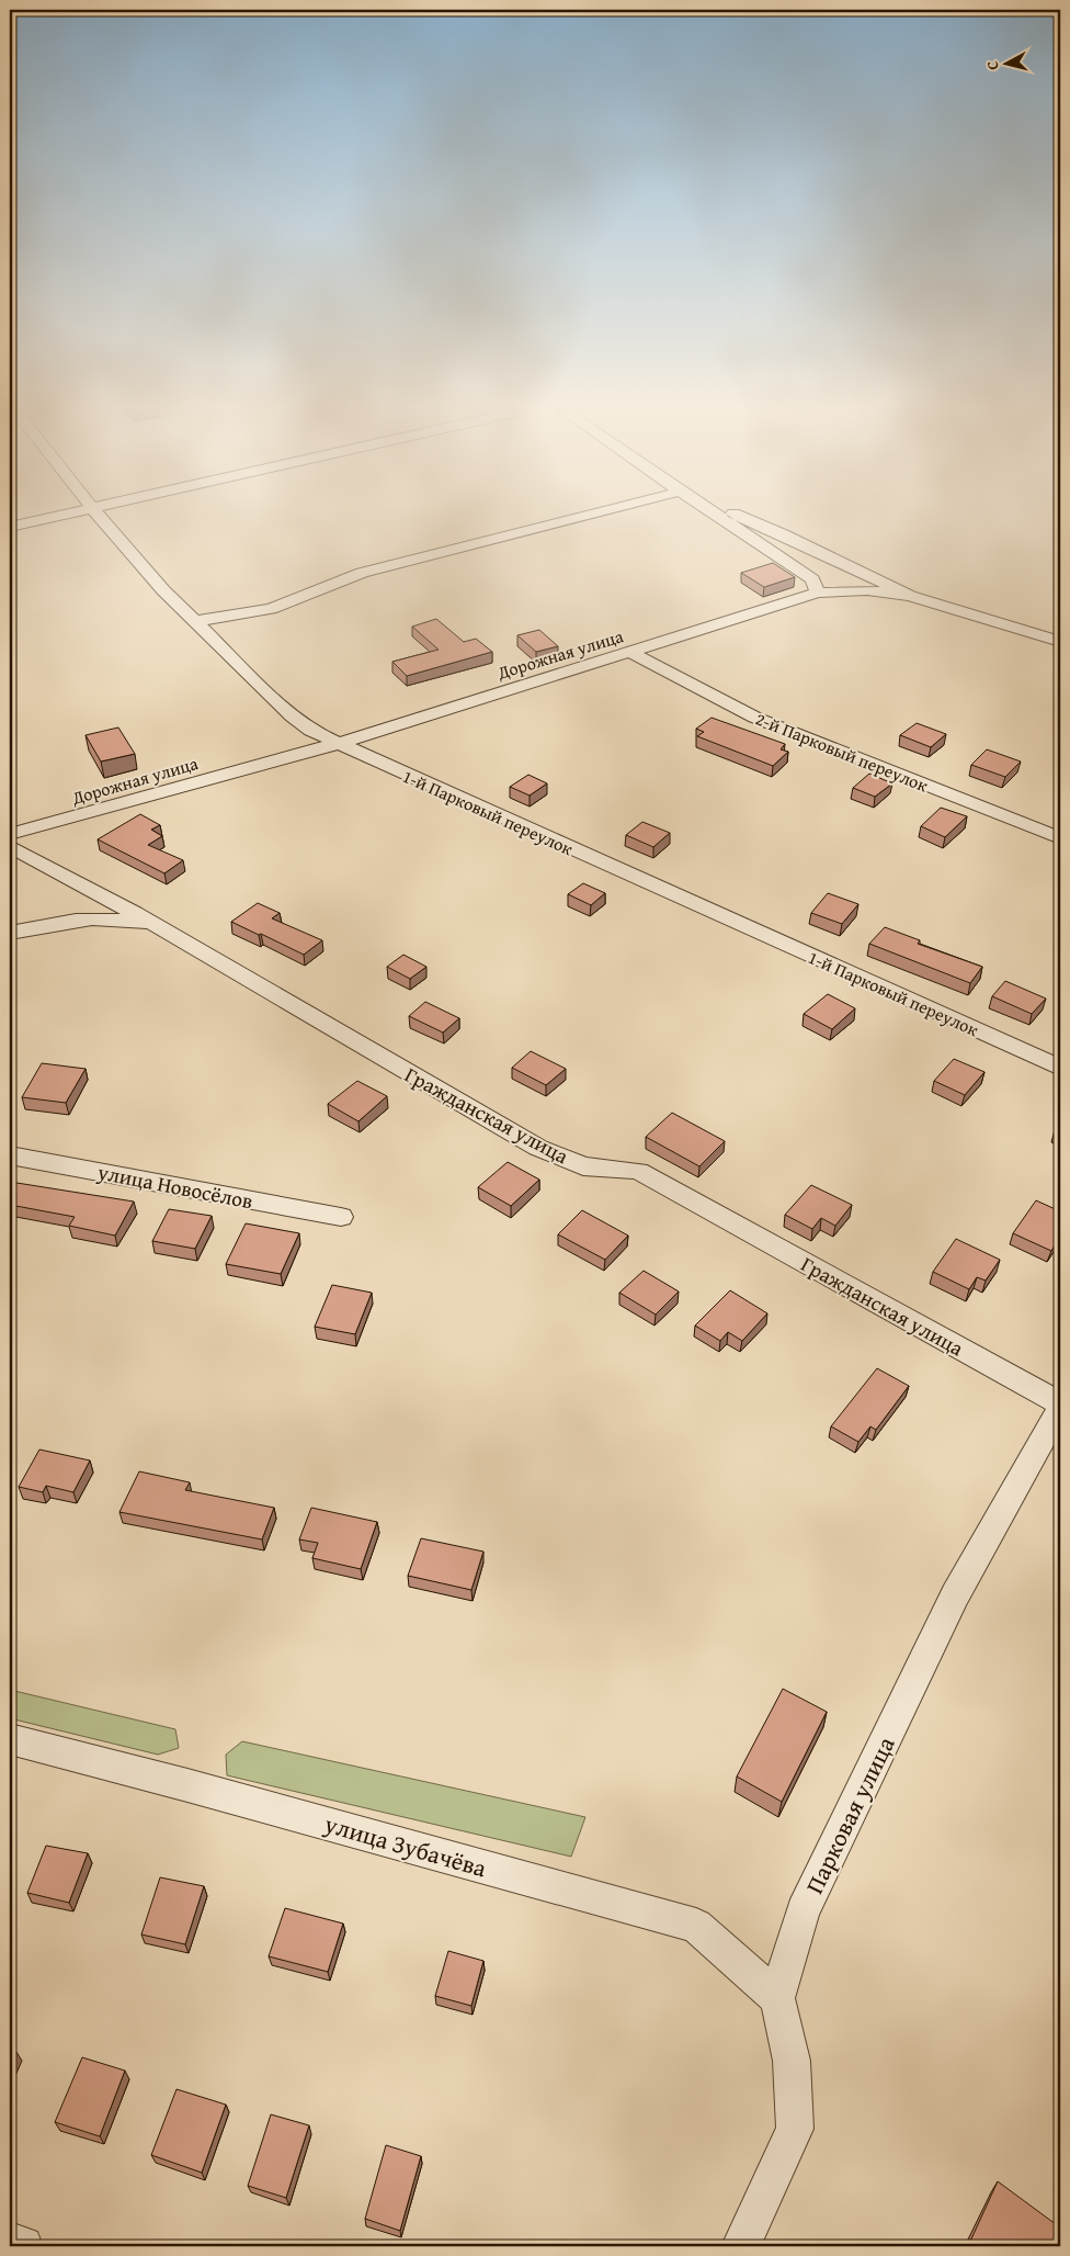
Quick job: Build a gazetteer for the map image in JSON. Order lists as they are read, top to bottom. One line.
{"streets":{"street":["Дорожная улица","2-й Парковый переулок","1-й Парковый переулок","Гражданская улица","улица Новосёлов","Парковая улица","улица Зубачёва"]},"crossings":[["Дорожная улица","2-й Парковый переулок"],["Дорожная улица","1-й Парковый переулок"],["Парковая улица","улица Зубачёва"]],"north":"left"}
